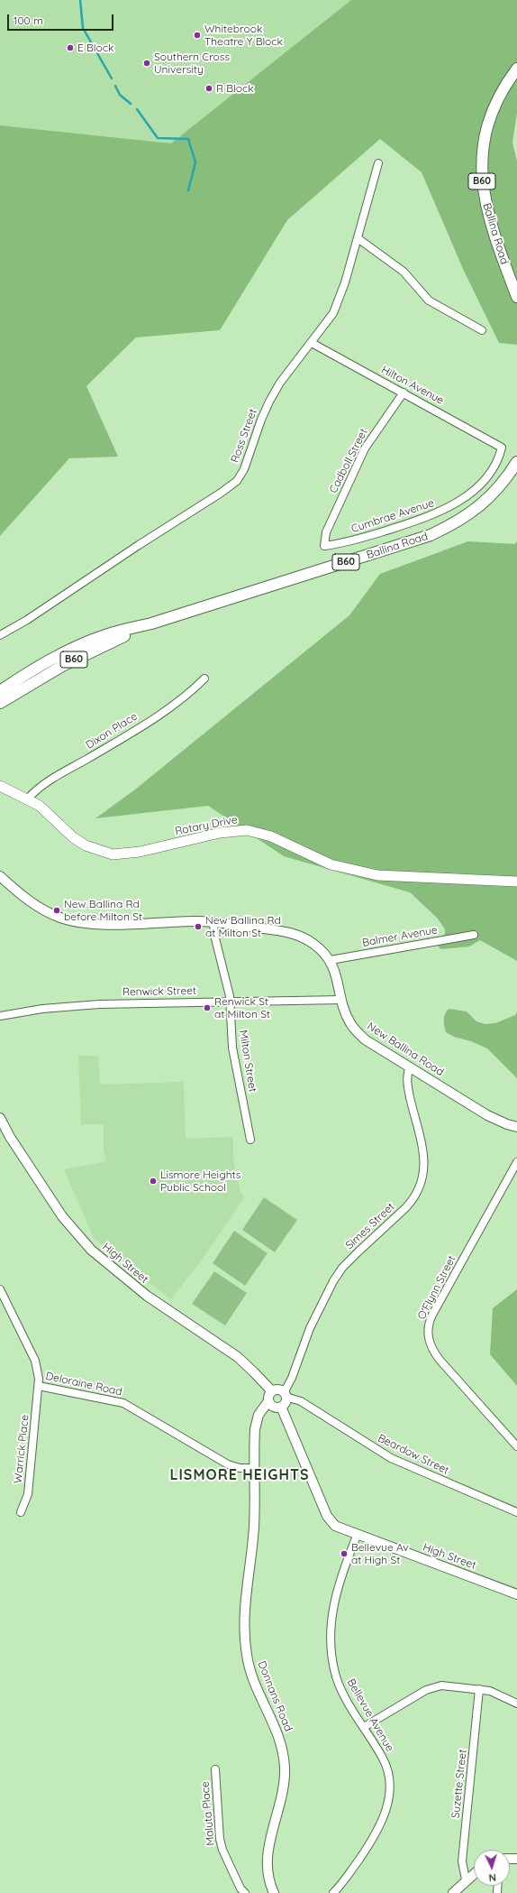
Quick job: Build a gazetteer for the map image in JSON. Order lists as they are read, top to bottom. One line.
{"streets":{"main road":["B60","Ballina Road","Rotary Drive"],"street":["Hilton Avenue","Ross Street","Cadboll Street","Cumbrae Avenue","Dixon Place","Balmer Avenue","Renwick Street","New Ballina Road","Milton Street","Simes Street","High Street","O'Flynn Street","Deloraine Road","Warrick Place","Beardow Street","Donnans Road","Bellevue Avenue","Suzette Street","Maluta Place"]},"crossings":[["Hilton Avenue","Ross Street"],["Hilton Avenue","Cadboll Street"],["Hilton Avenue","Cumbrae Avenue"],["Cadboll Street","Cumbrae Avenue"],["Dixon Place","Rotary Drive"],["Balmer Avenue","New Ballina Road"],["Renwick Street","New Ballina Road"],["Renwick Street","Milton Street"],["New Ballina Road","Simes Street"],["Simes Street","High Street"],["Simes Street","Beardow Street"],["Simes Street","Donnans Road"],["High Street","Beardow Street"],["High Street","Donnans Road"],["High Street","Bellevue Avenue"],["Deloraine Road","Warrick Place"],["Deloraine Road","Donnans Road"],["Beardow Street","Donnans Road"]],"districts":["LISMORE HEIGHTS"],"places":["Whitebrook Theatre Y Block","E Block","Southern Cross University","R Block","New Ballina Rd before Milton St","New Ballina Rd at Milton St","Renwick St at Milton St","Lismore Heights Public School","Bellevue Av at High St"],"scale_bar":"100 m","north":"bottom"}
